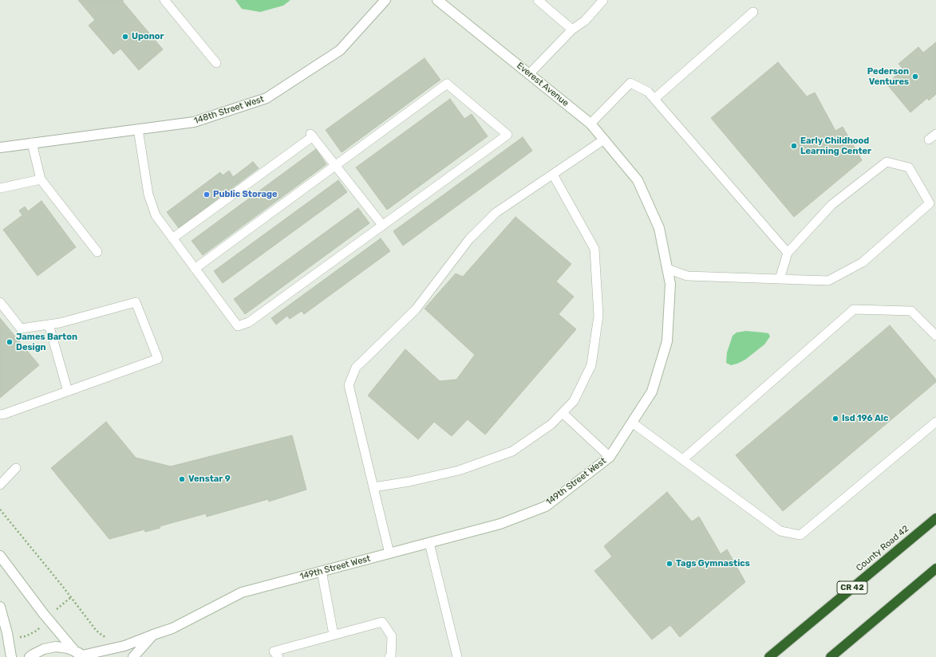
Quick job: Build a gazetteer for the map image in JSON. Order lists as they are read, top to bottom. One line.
{"streets":{"highway":["County Road 42","CR 42"],"street":["Everest Avenue","148th Street West","149th Street West"]},"crossings":[["Everest Avenue","149th Street West"]],"places":["Uponor","Pederson Ventures","Early Childhood Learning Center","Public Storage","James Barton Design","Isd 196 Alc","Venstar 9","Tags Gymnastics"]}
